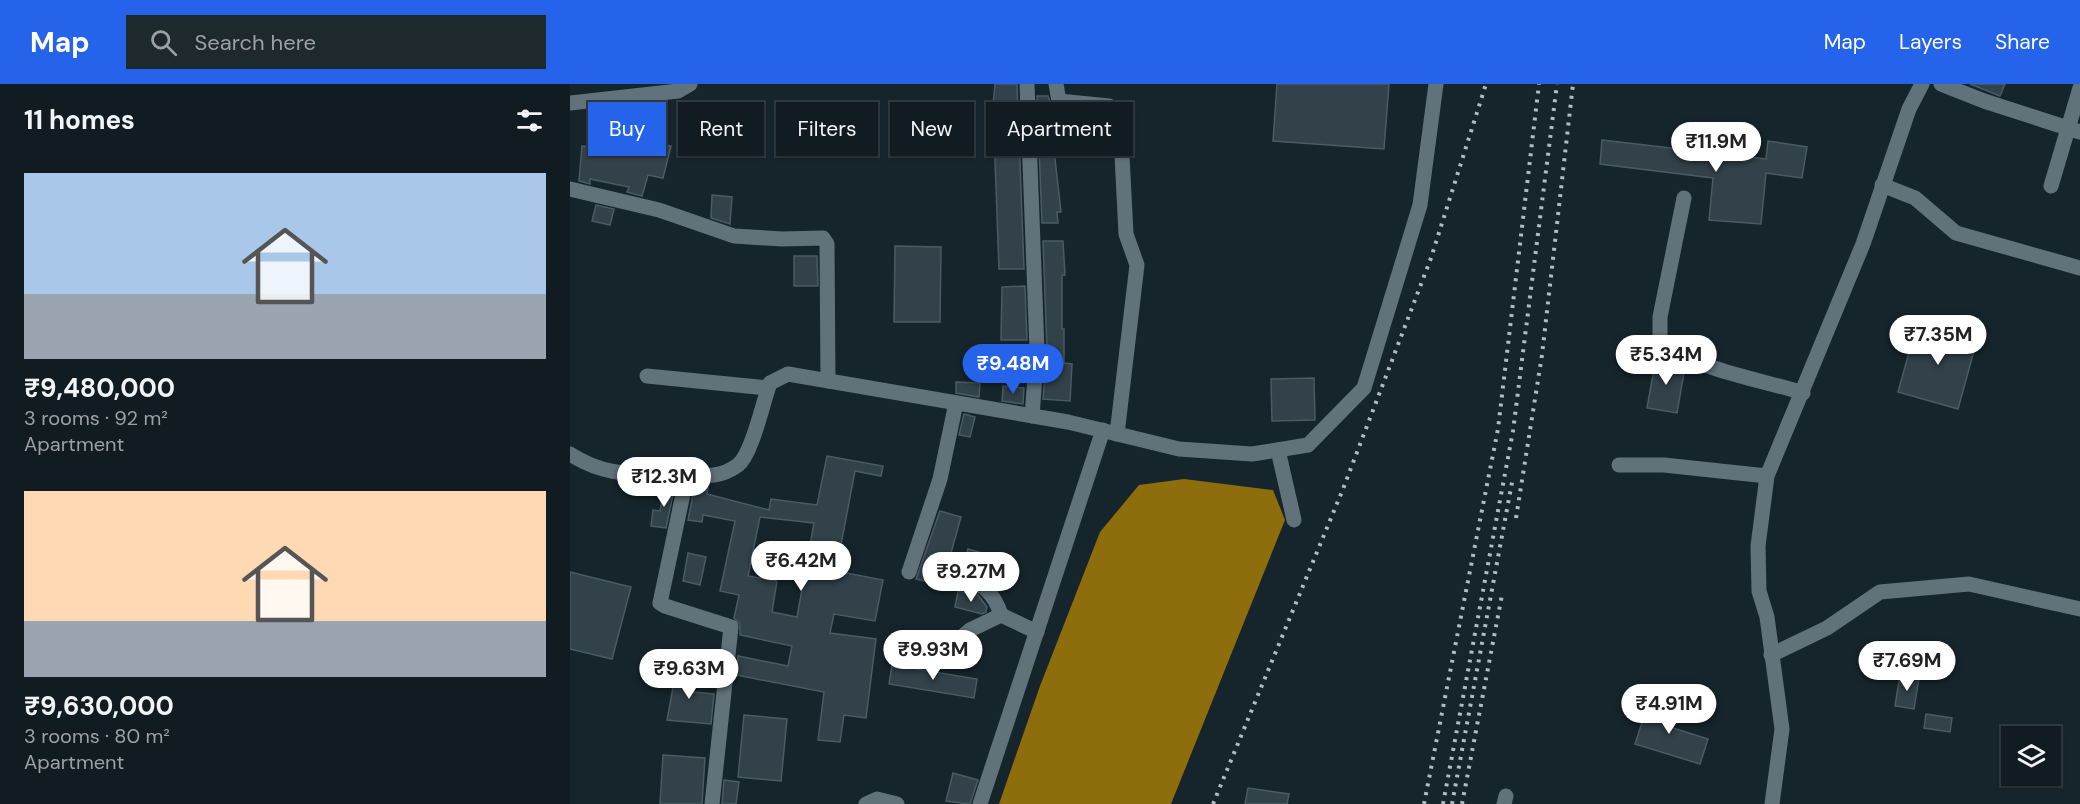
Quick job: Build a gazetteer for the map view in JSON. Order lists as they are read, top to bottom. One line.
{"page":{"header":"Map","search":"Search here","nav":["Map","Layers","Share"],"heading":"11 homes","chip":["Buy","Rent","Filters","New","Apartment"],"price":["₹11.9M","₹7.35M","₹5.34M","₹9.48M","₹12.3M","₹6.42M","₹9.27M","₹9.93M","₹7.69M","₹9.63M","₹4.91M"],"list":[{"name":"₹9,480,000","note":"3 rooms · 92 m² · Apartment"},{"name":"₹9,630,000","note":"3 rooms · 80 m² · Apartment"}]}}
